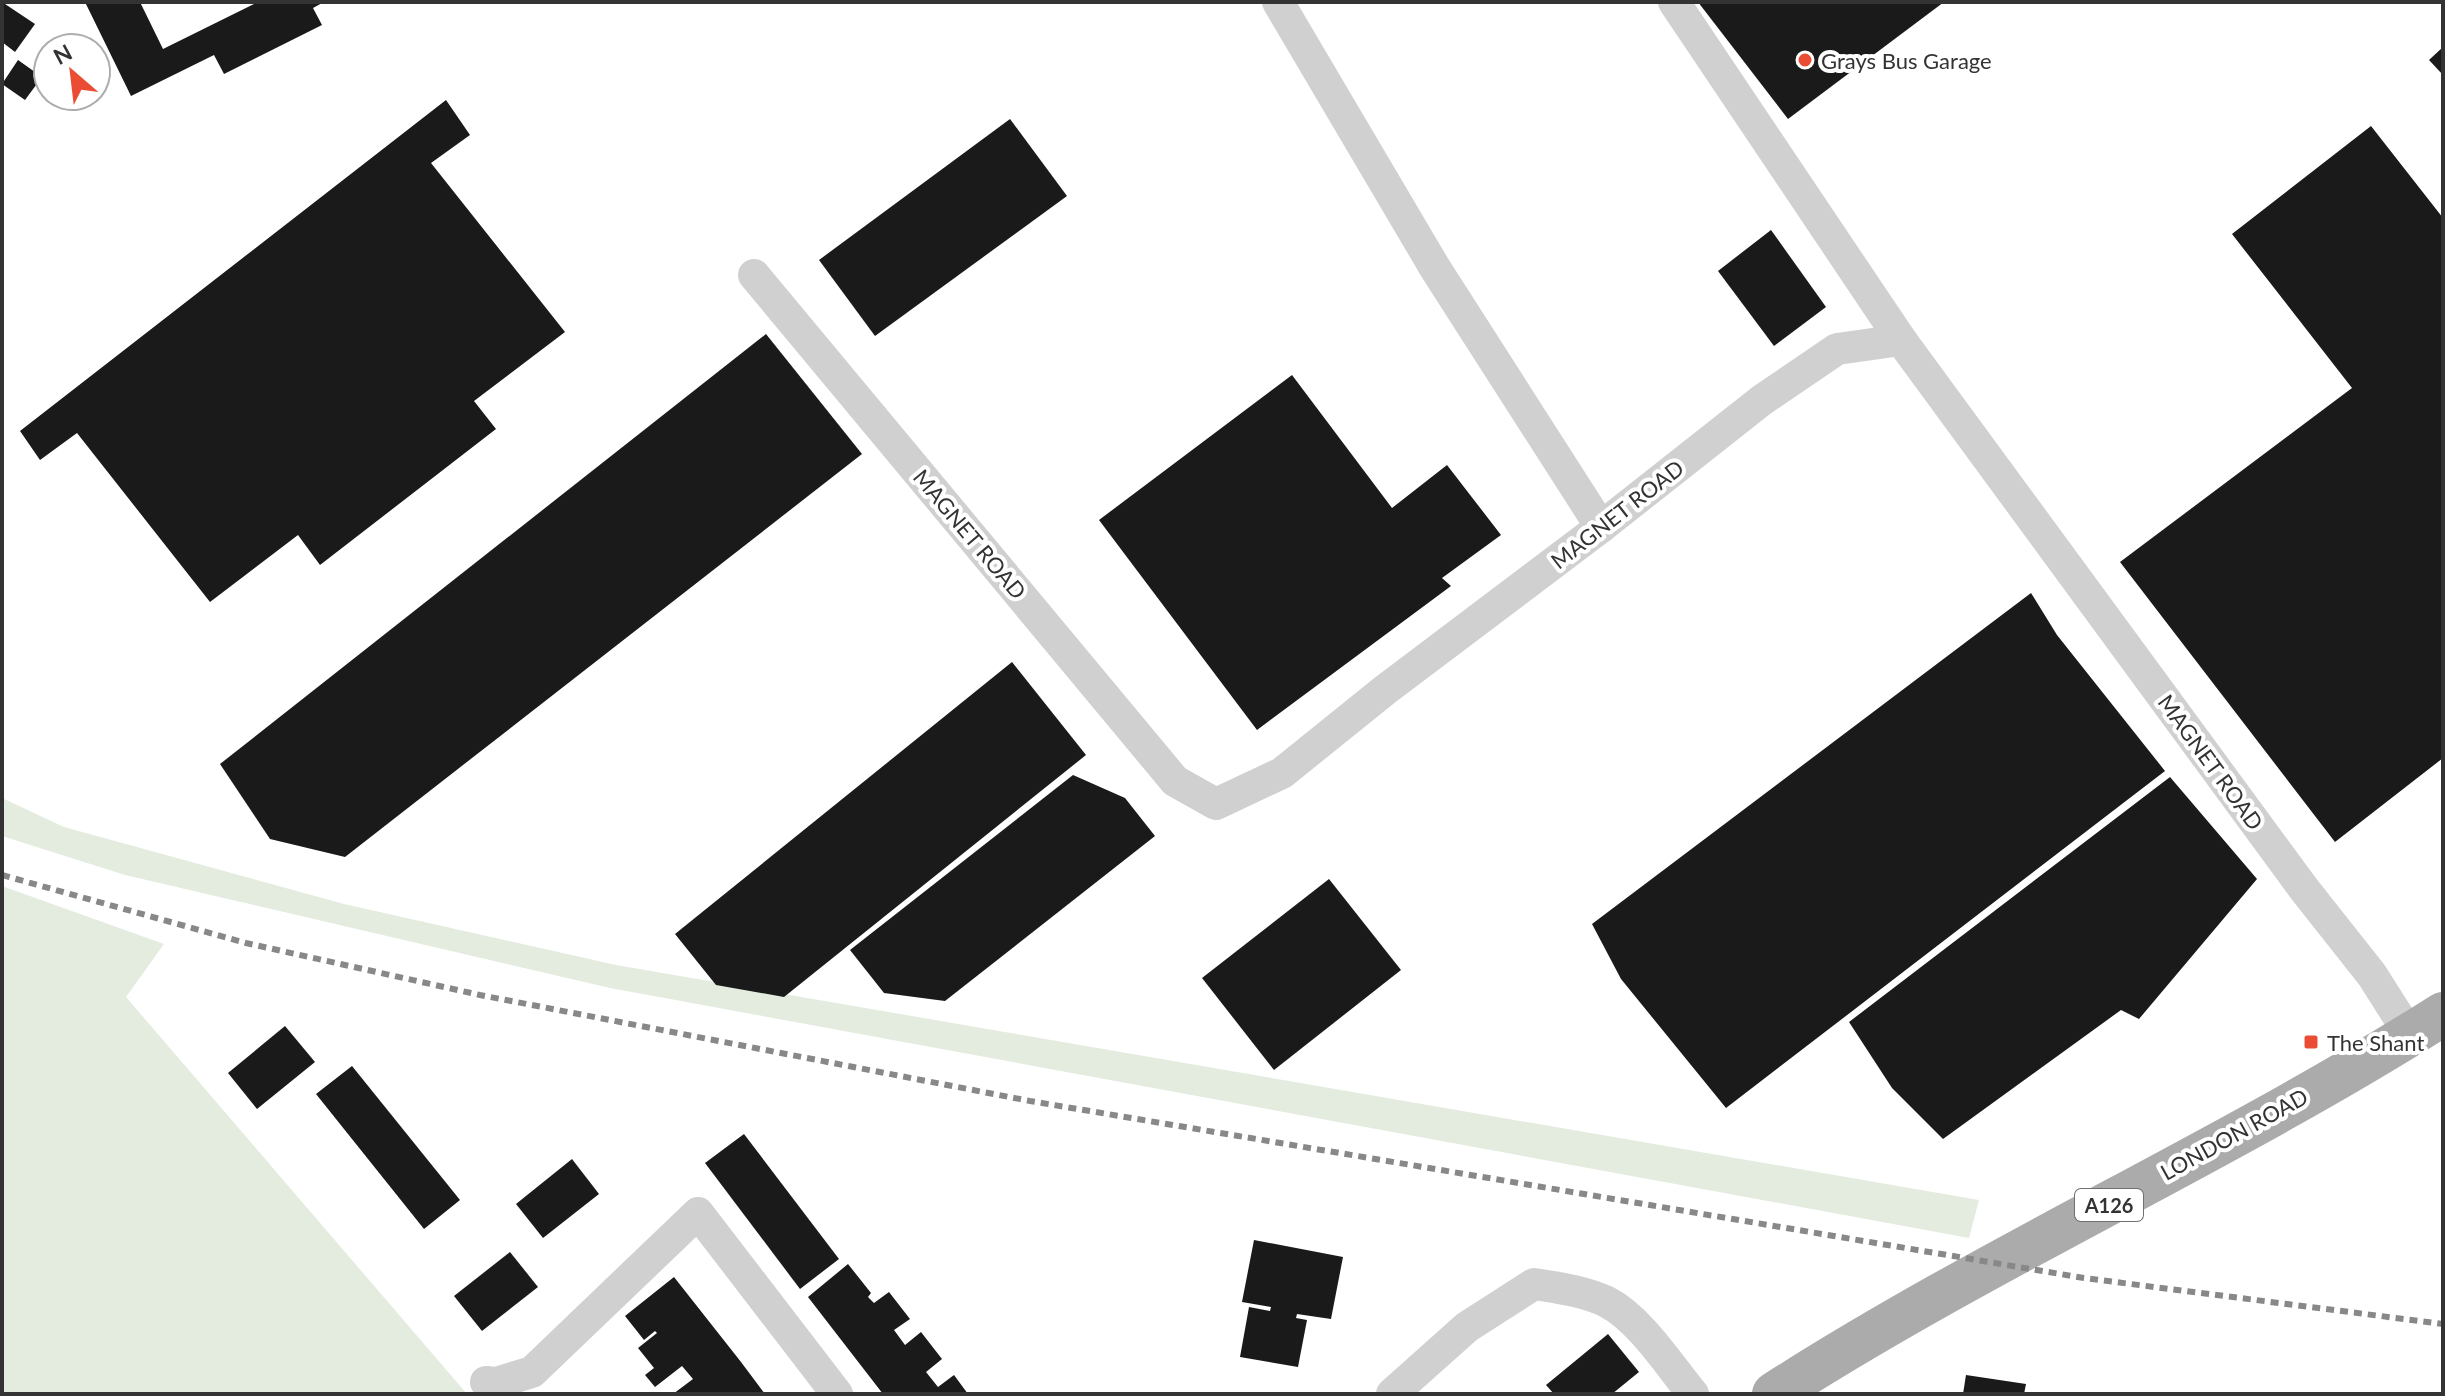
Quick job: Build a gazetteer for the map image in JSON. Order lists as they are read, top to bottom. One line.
{"streets":{"main road":["LONDON ROAD","A126"],"street":["MAGNET ROAD"]},"crossings":[["MAGNET ROAD","LONDON ROAD"]],"places":{"other":["Grays Bus Garage"],"transit":["The Shant"]},"north":"top left"}
